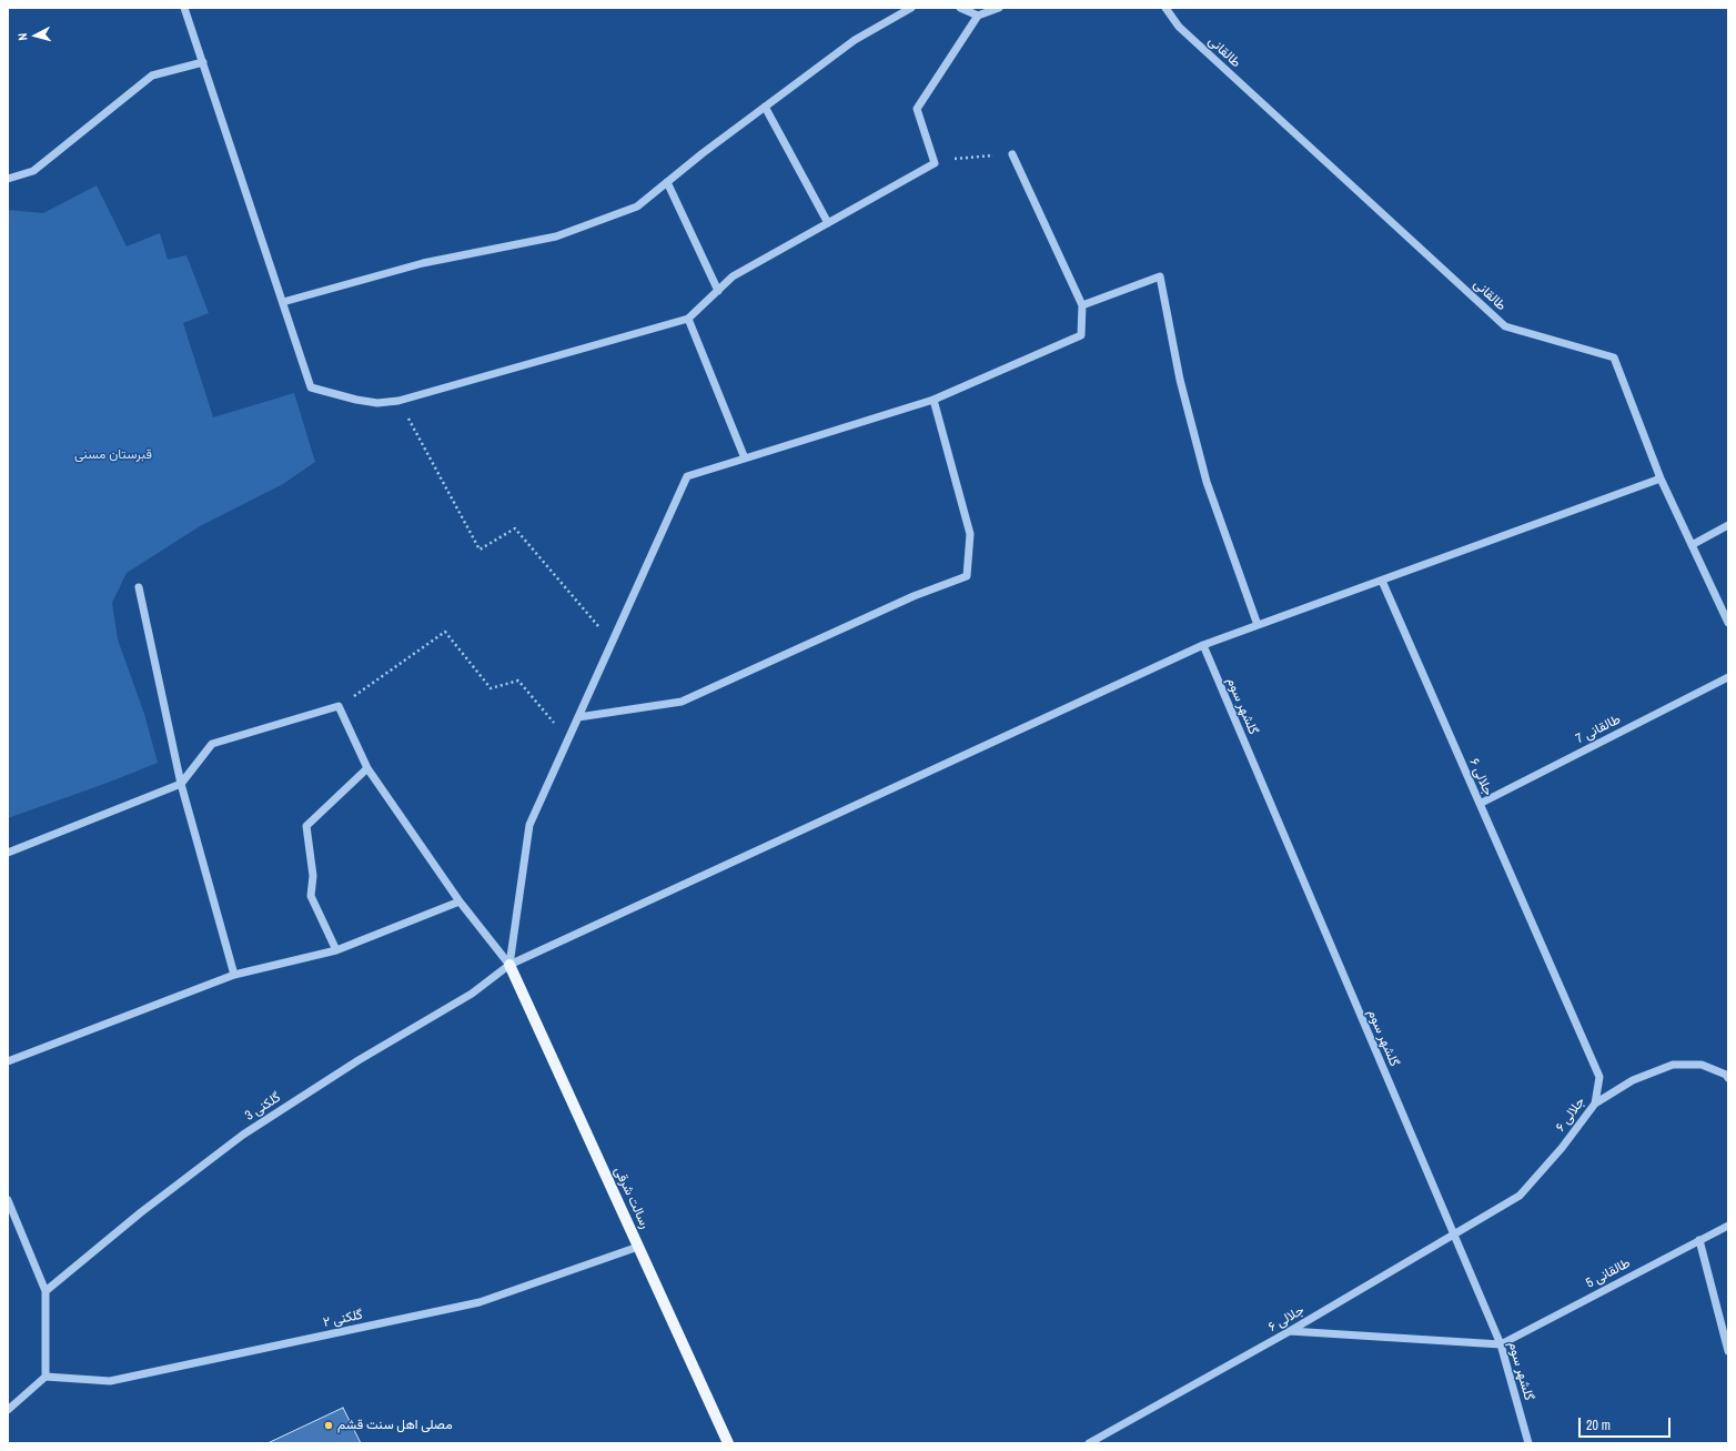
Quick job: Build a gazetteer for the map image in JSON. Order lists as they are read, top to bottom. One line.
{"streets":{"main road":["رسالت شرقی"],"street":["طالقانی","گلشهر سوم","طالقانی 7","جلالی ۶","گلکنی 3","طالقانی 5","گلکنی ۲"]},"crossings":[["طالقانی","گلکنی 3"],["گلشهر سوم","جلالی ۶"],["گلشهر سوم","گلکنی 3"],["گلشهر سوم","طالقانی 5"],["طالقانی 7","جلالی ۶"],["جلالی ۶","گلکنی 3"],["گلکنی 3","رسالت شرقی"],["رسالت شرقی","گلکنی ۲"]],"parks":["قبرستان مسنی"],"places":["مصلی اهل سنت قشم"],"scale_bar":"20 m","north":"left"}
